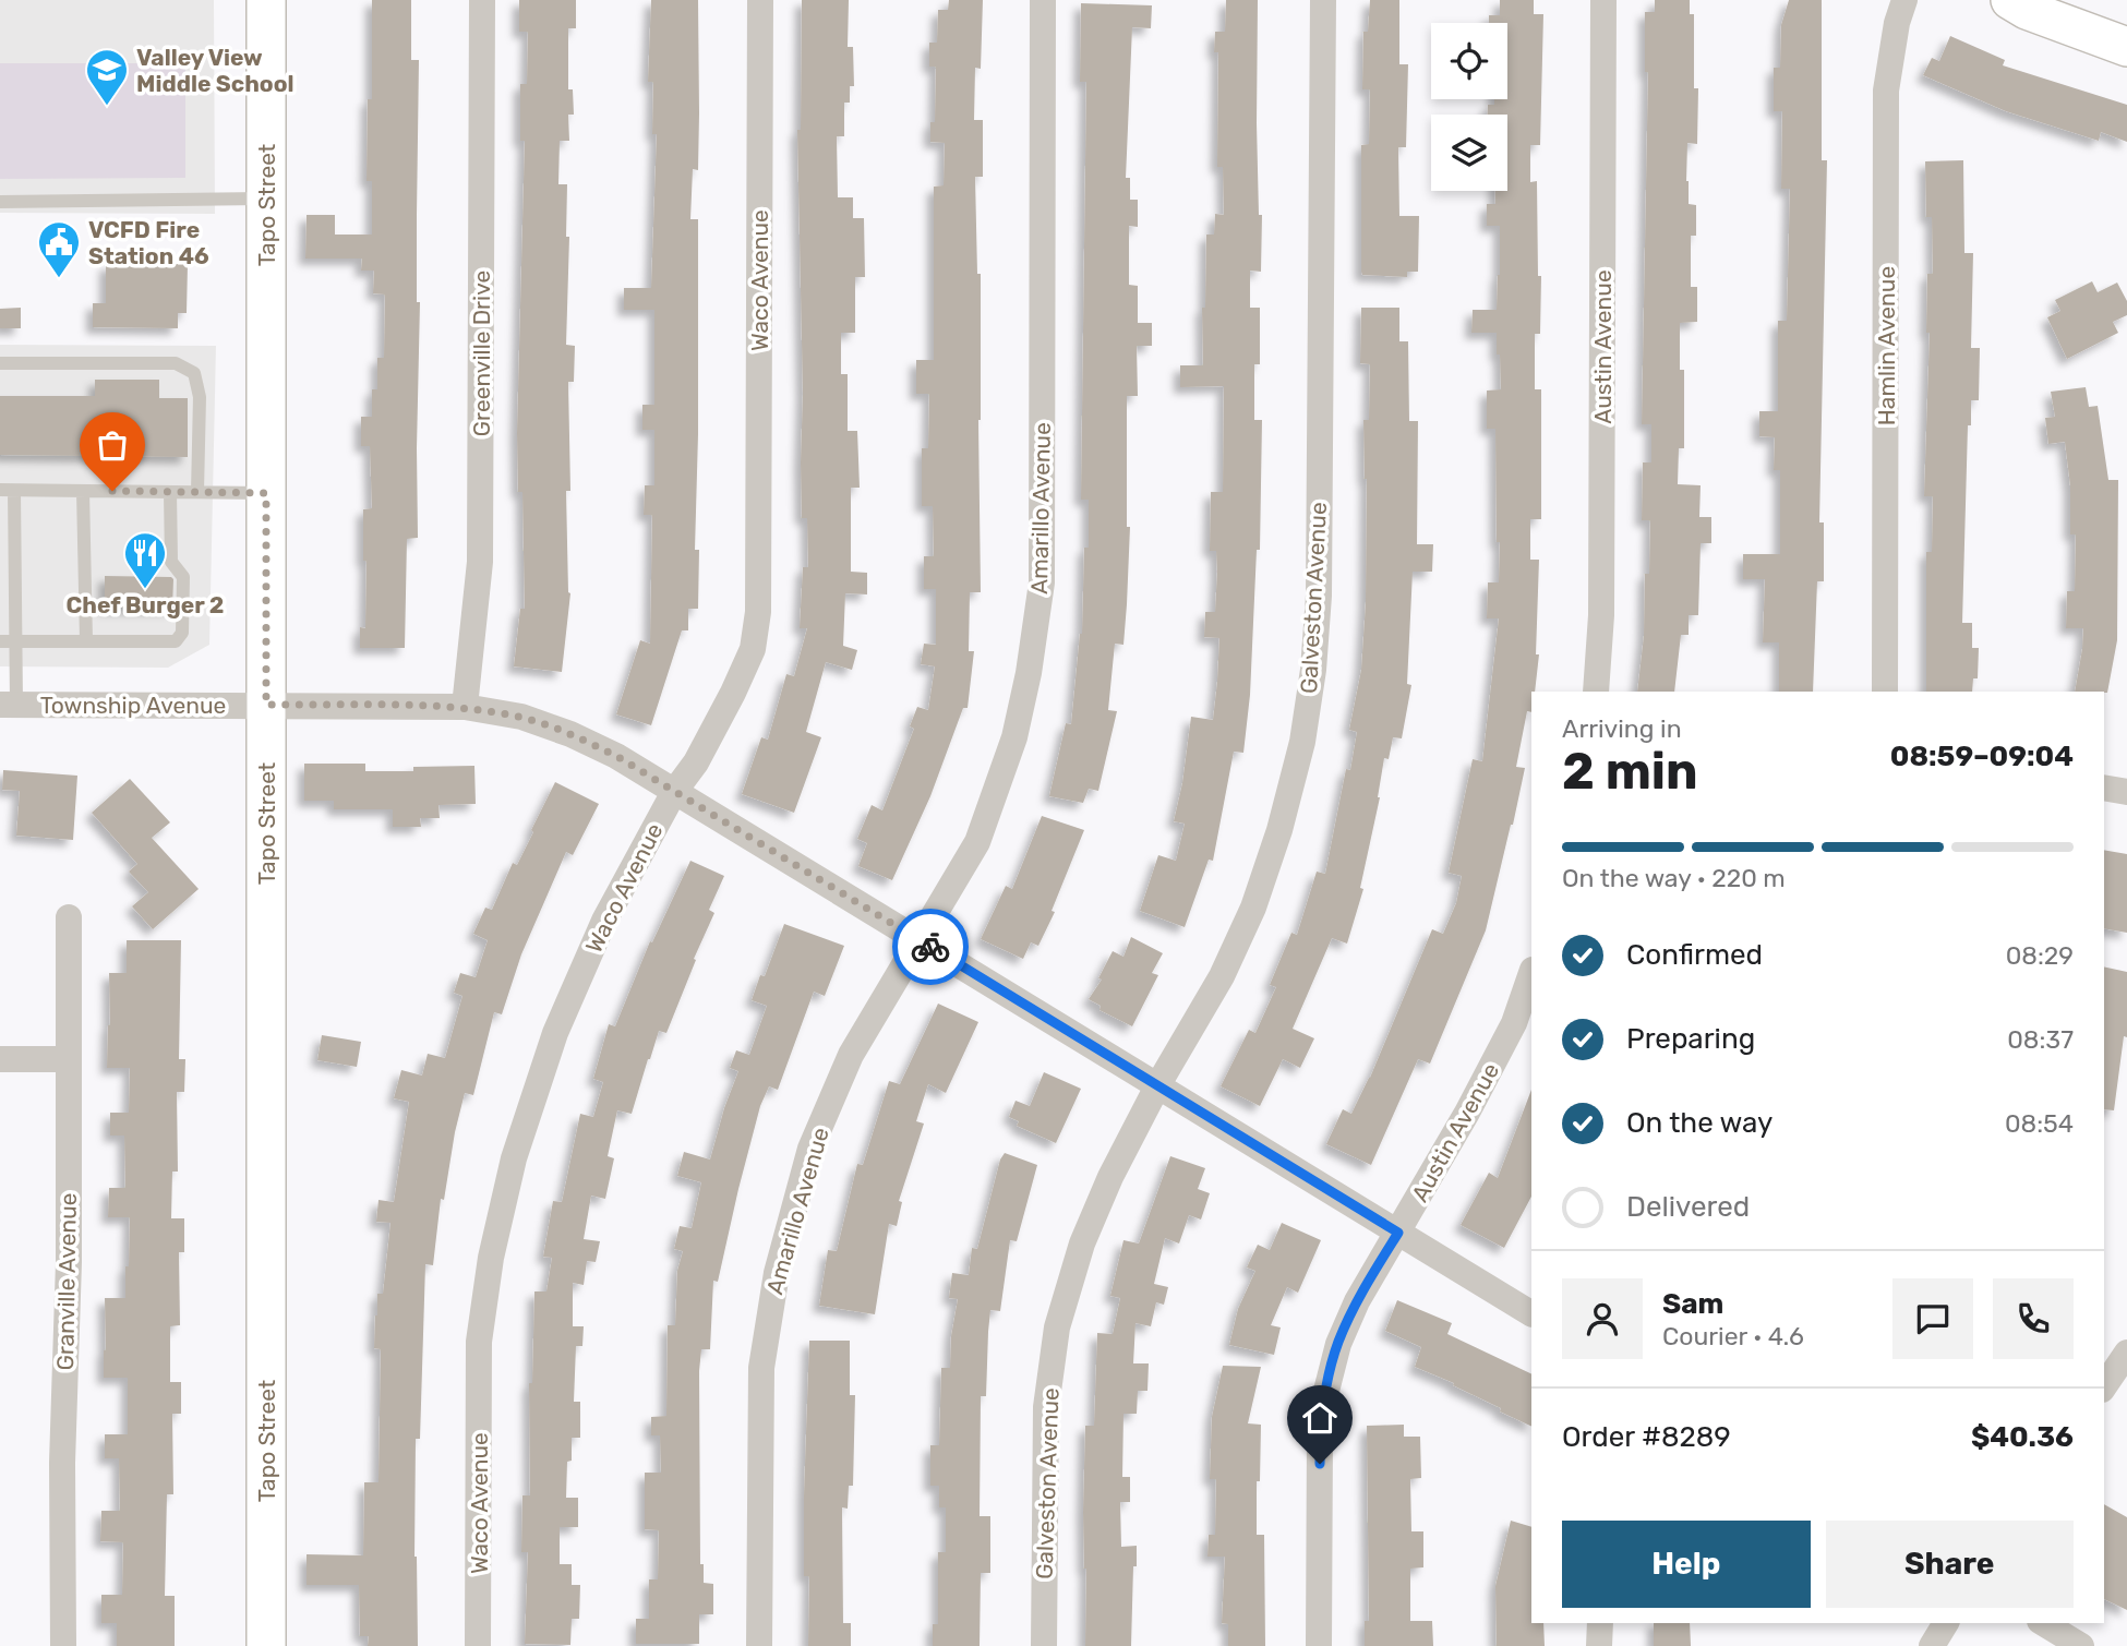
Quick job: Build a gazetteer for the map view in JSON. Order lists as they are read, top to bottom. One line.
{"streets":{"street":["Tapo Street","Waco Avenue","Hamlin Avenue","Austin Avenue","Greenville Drive","Amarillo Avenue","Galveston Avenue","Township Avenue","Granville Avenue"]},"crossings":[["Tapo Street","Township Avenue"],["Waco Avenue","Township Avenue"],["Austin Avenue","Township Avenue"],["Greenville Drive","Township Avenue"],["Amarillo Avenue","Township Avenue"],["Galveston Avenue","Township Avenue"]],"places":{"school or university":["Valley View Middle School"],"public building":["VCFD Fire Station 46"],"restaurant":["Chef Burger 2"]},"page":{"heading":["2 min","Arriving in","08:59–09:04"],"panel":["Sam","Courier · 4.6","Order #8289","$40.36"],"bar":"On the way · 220 m","list":[["Confirmed","08:29"],["Preparing","08:37"],["On the way","08:54"],"Delivered"],"buttons":["Help","Share"]}}
